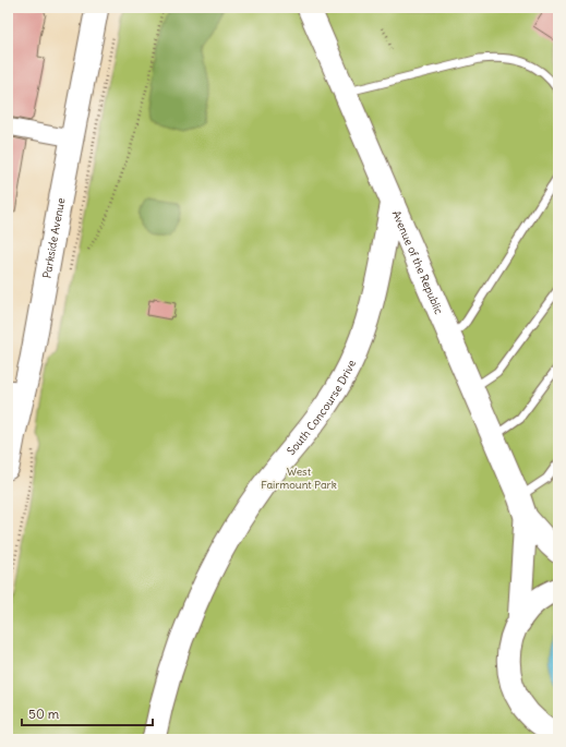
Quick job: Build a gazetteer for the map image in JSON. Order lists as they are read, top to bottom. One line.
{"streets":{"street":["Parkside Avenue","Avenue of the Republic","South Concourse Drive"]},"crossings":[["Avenue of the Republic","South Concourse Drive"]],"parks":["West Fairmount Park"],"scale_bar":"50 m"}
